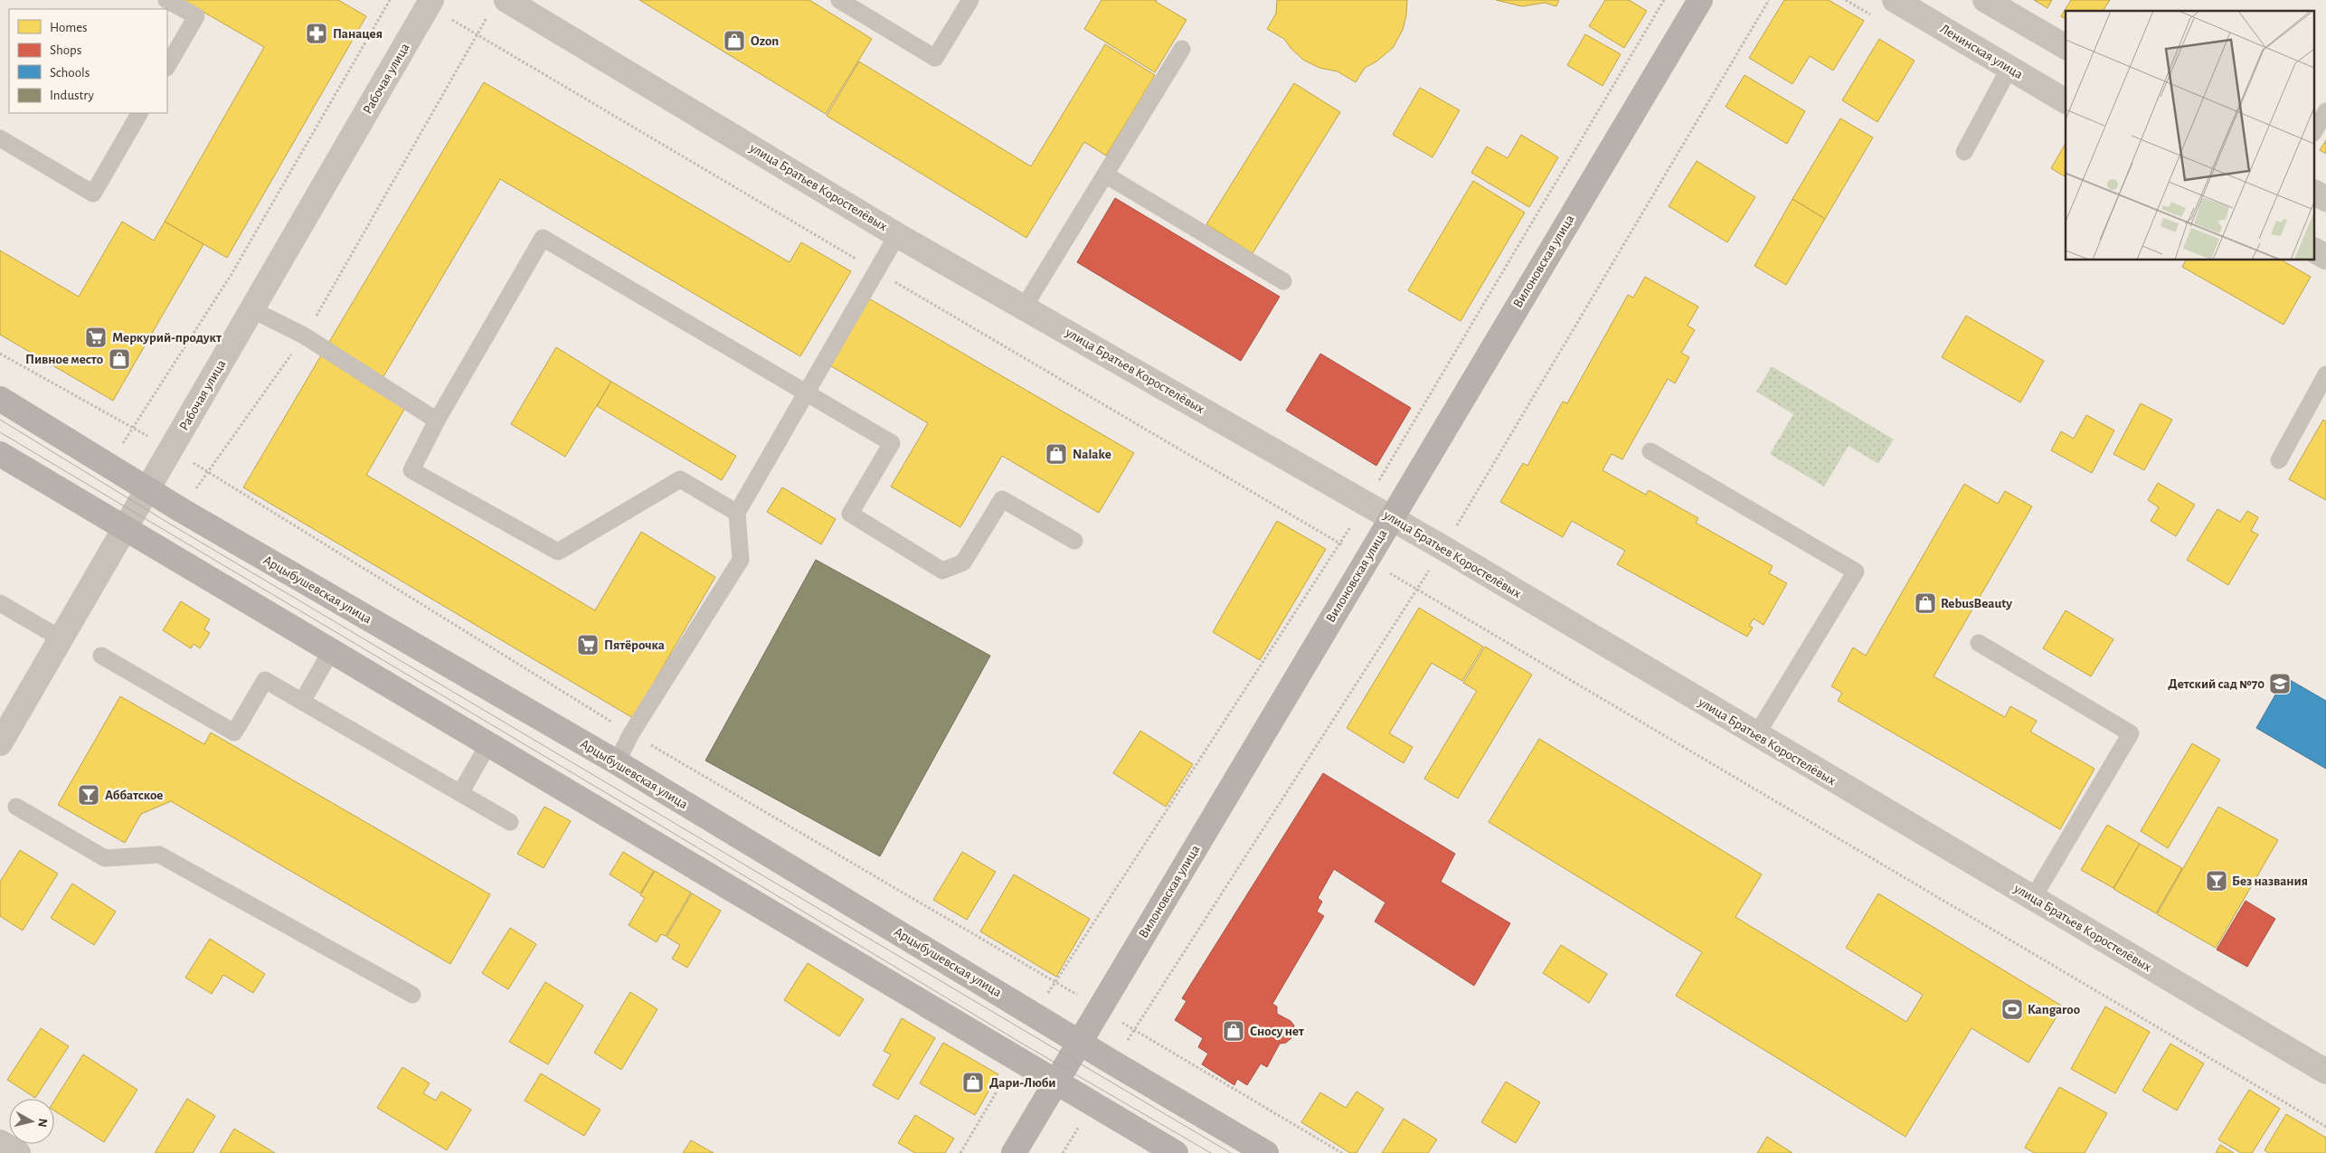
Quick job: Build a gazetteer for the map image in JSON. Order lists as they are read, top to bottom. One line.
{"streets":{"main road":["Вилоновская улица","Арцыбушевская улица"],"street":["Ленинская улица","Рабочая улица","улица Братьев Коростелёвых"]},"crossings":[["Рабочая улица","Арцыбушевская улица"],["улица Братьев Коростелёвых","Вилоновская улица"],["Вилоновская улица","Арцыбушевская улица"]],"places":{"pharmacy":["Панацея"],"shop":["Ozon","Пивное место","Nalake","RebusBeauty","Сносу нет","Дари-Люби"],"supermarket":["Меркурий-продукт","Пятёрочка"],"school or university":["Детский сад №70"],"bar":["Аббатское","Без названия"],"sports":["Kangaroo"]},"legend":["Homes","Shops","Schools","Industry"],"north":"right"}
